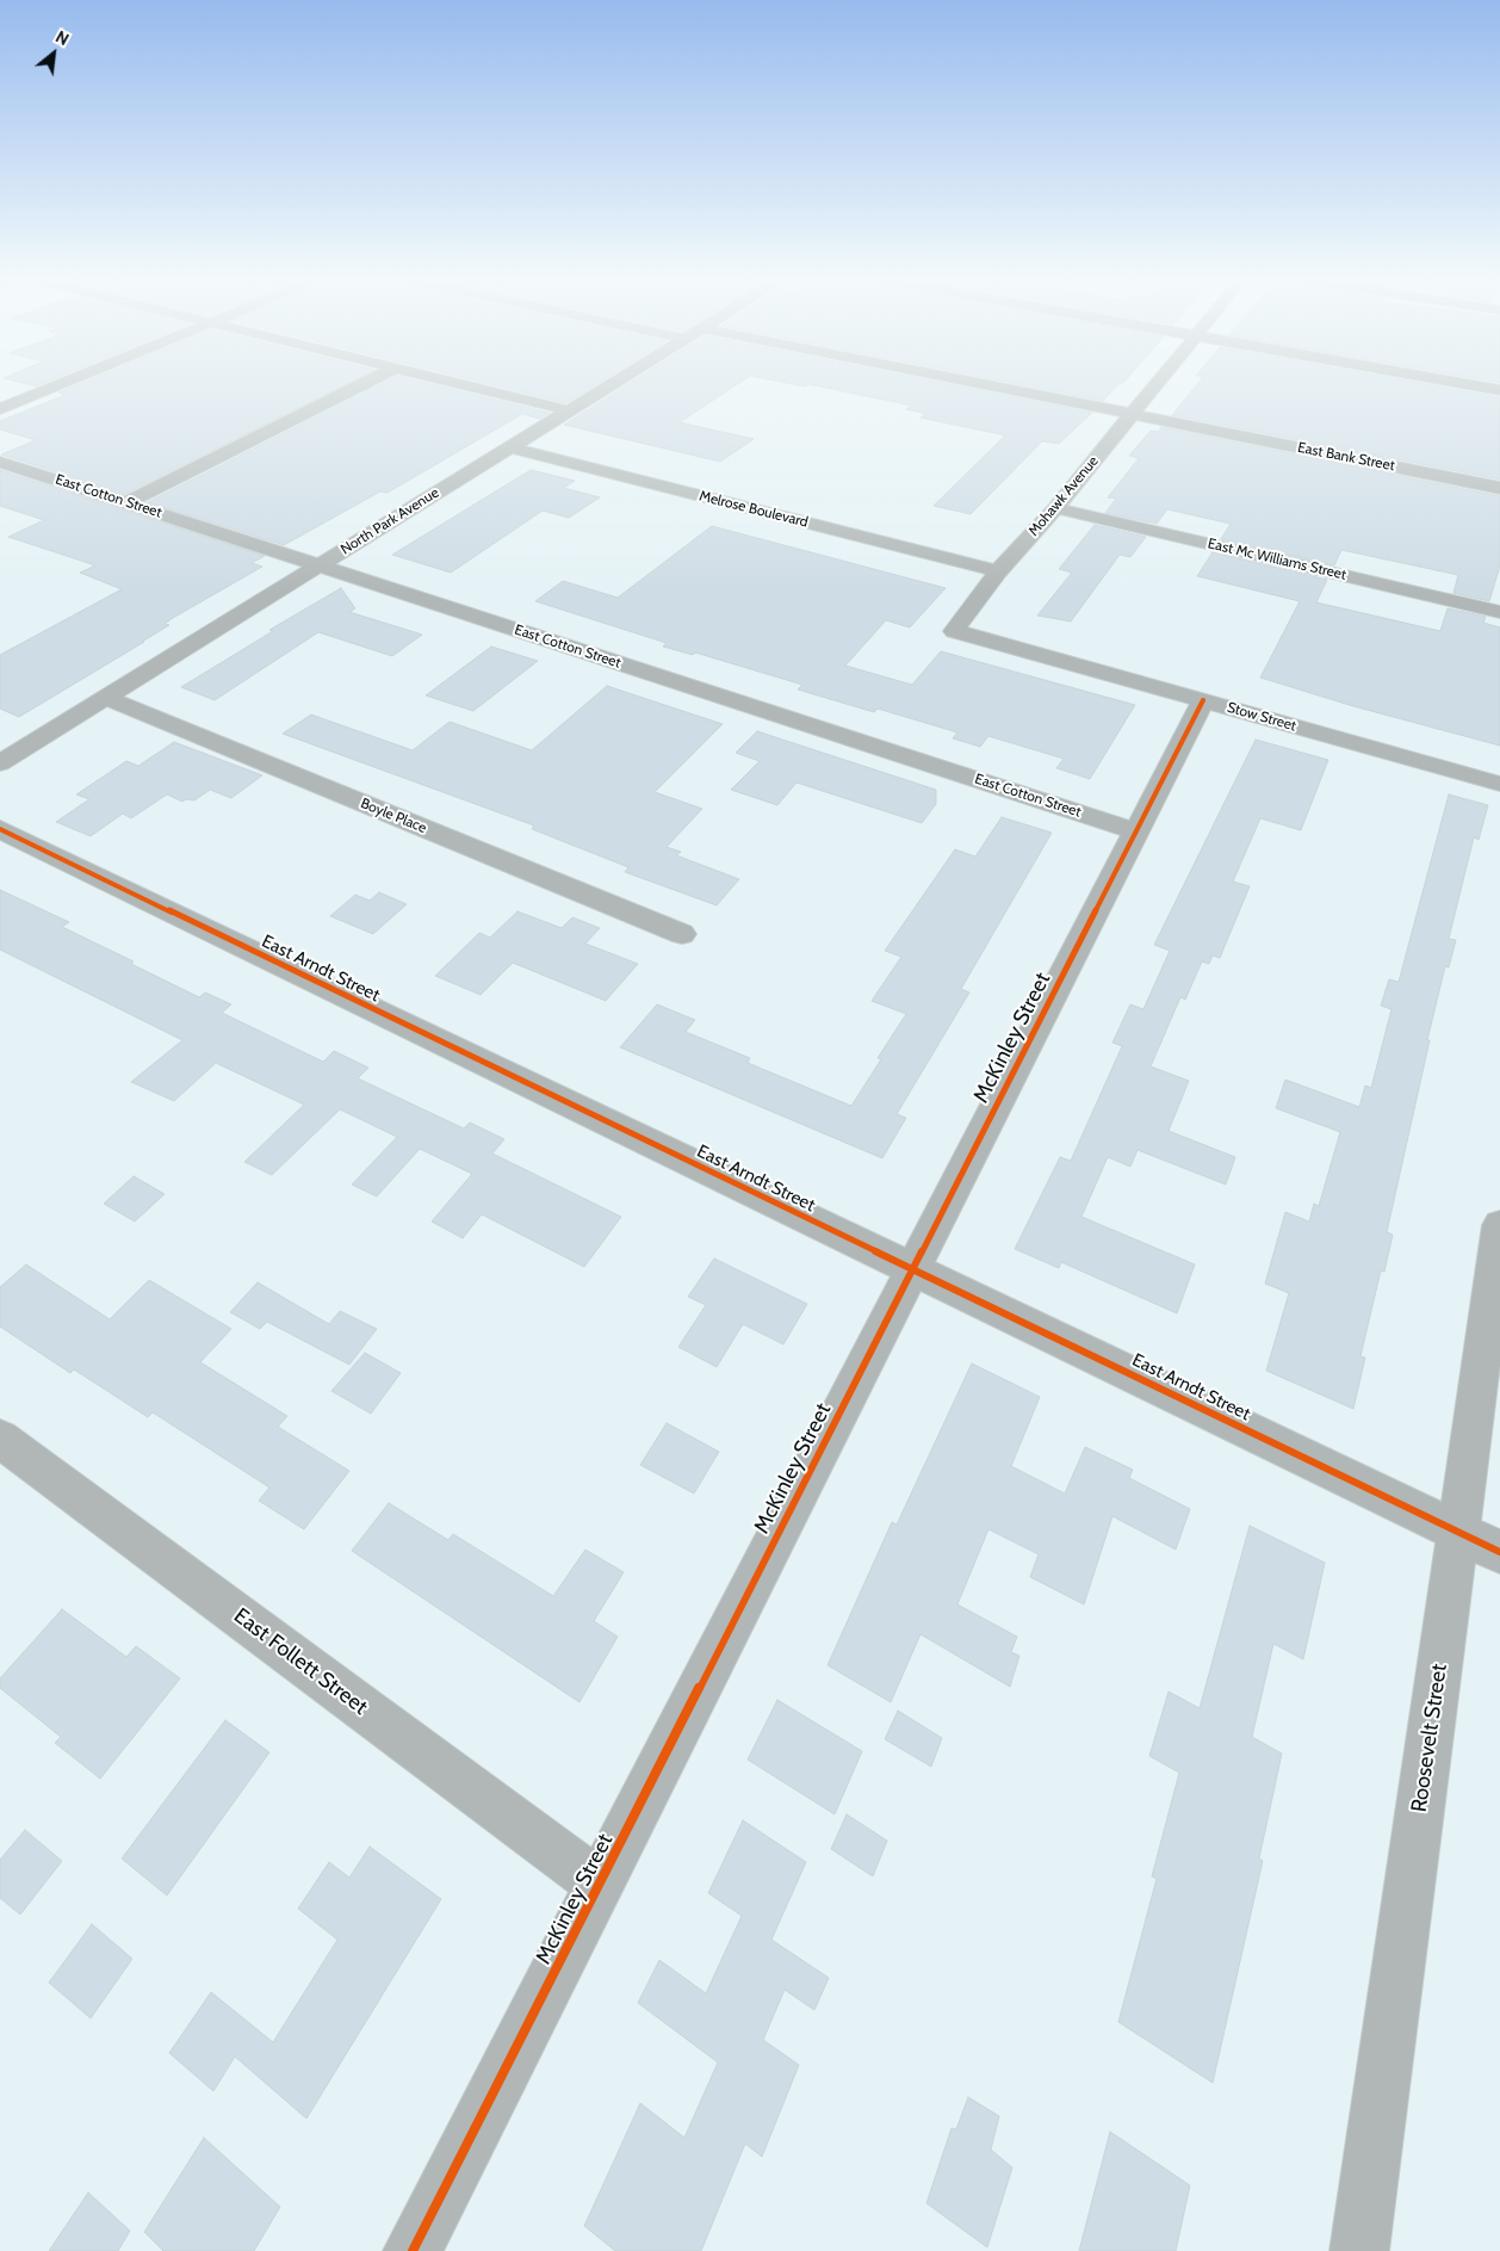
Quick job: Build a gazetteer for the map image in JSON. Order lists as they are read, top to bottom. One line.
{"streets":{"street":["East Bank Street","East Cotton Street","Mohawk Avenue","Melrose Boulevard","North Park Avenue","East Mc Williams Street","Stow Street","Boyle Place","East Arndt Street","McKinley Street","East Follett Street","Roosevelt Street"]},"crossings":[["East Bank Street","Mohawk Avenue"],["East Cotton Street","North Park Avenue"],["East Cotton Street","McKinley Street"],["Mohawk Avenue","Melrose Boulevard"],["Mohawk Avenue","East Mc Williams Street"],["Mohawk Avenue","Stow Street"],["Melrose Boulevard","North Park Avenue"],["North Park Avenue","Boyle Place"],["Stow Street","McKinley Street"],["East Arndt Street","McKinley Street"],["East Arndt Street","Roosevelt Street"],["McKinley Street","East Follett Street"]],"north":"top right"}
